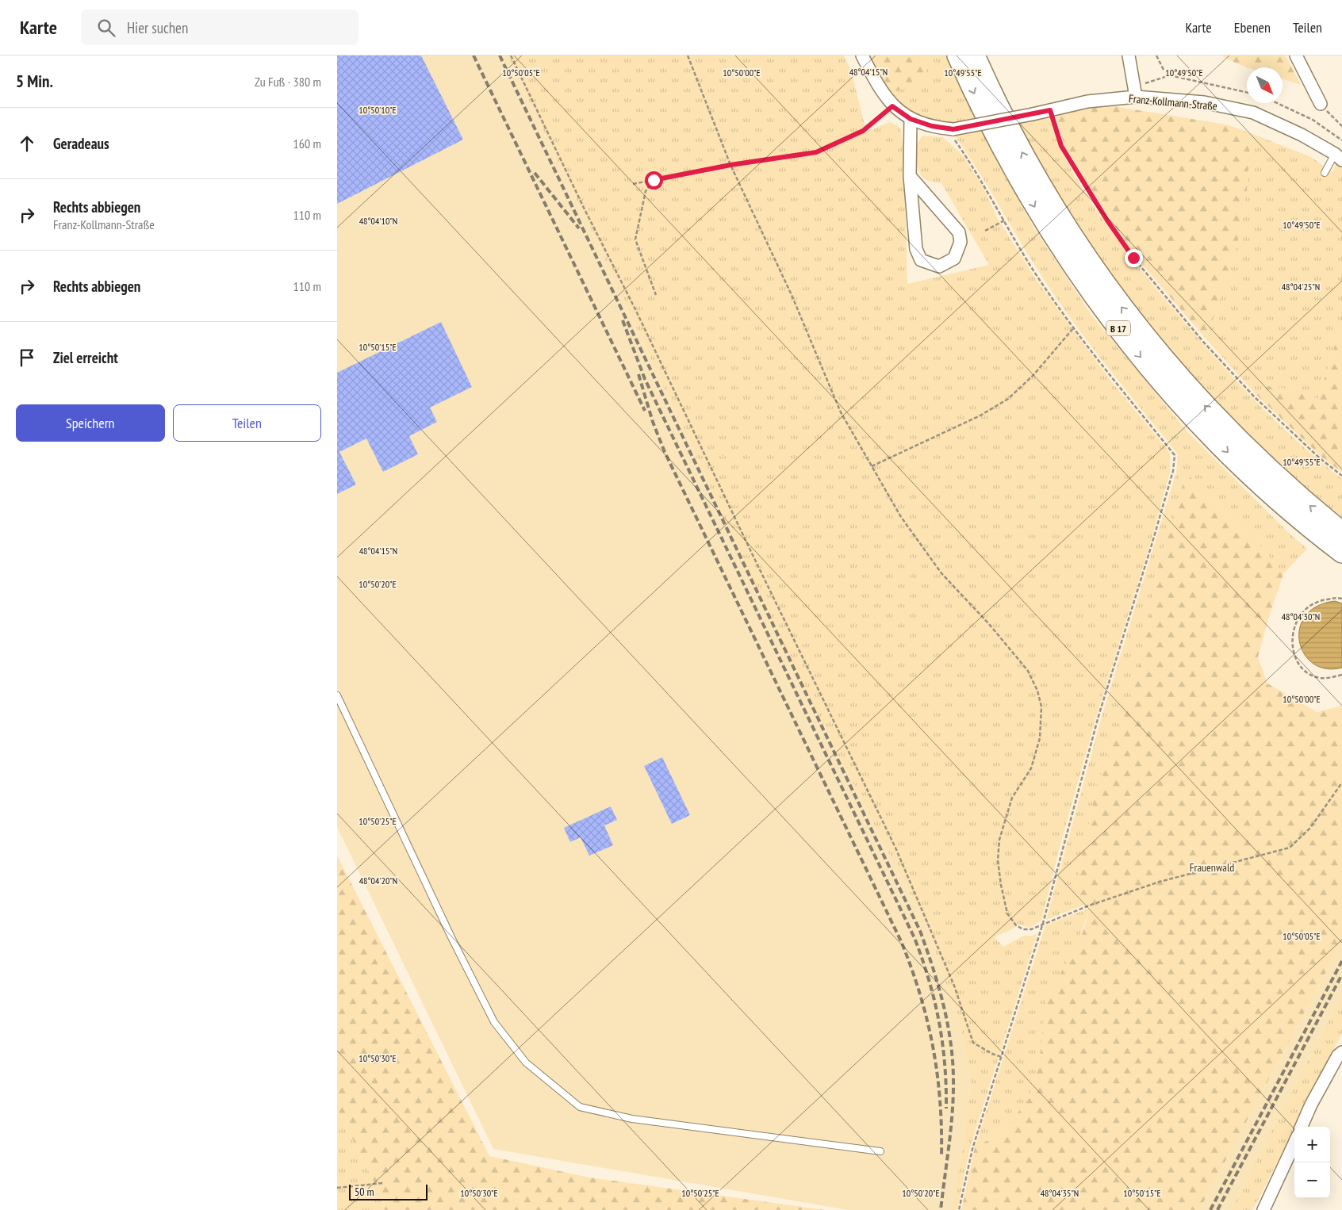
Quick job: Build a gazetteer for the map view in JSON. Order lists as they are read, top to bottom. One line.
{"streets":{"highway":["B 17"],"street":["Franz-Kollmann-Straße"]},"parks":["Frauenwald"],"scale_bar":"50 m","north":"bottom right","page":{"header":"Karte","search":"Hier suchen","nav":["Karte","Ebenen","Teilen"],"heading":["5 Min.","Zu Fuß · 380 m"],"list":[["Geradeaus","160 m"],["Rechts abbiegen","Franz-Kollmann-Straße","110 m"],["Rechts abbiegen","110 m"],"Ziel erreicht"],"buttons":["Speichern","Teilen"],"map_buttons":["+","−"],"scale":"50 m"},"coordinates":["48°04'15\"N","10°50'05\"E","10°50'00\"E","10°49'55\"E","10°49'50\"E","10°50'10\"E","48°04'10\"N","48°04'25\"N","10°50'15\"E","10°50'20\"E","48°04'30\"N","10°50'25\"E","48°04'20\"N","10°50'30\"E","48°04'35\"N"]}
